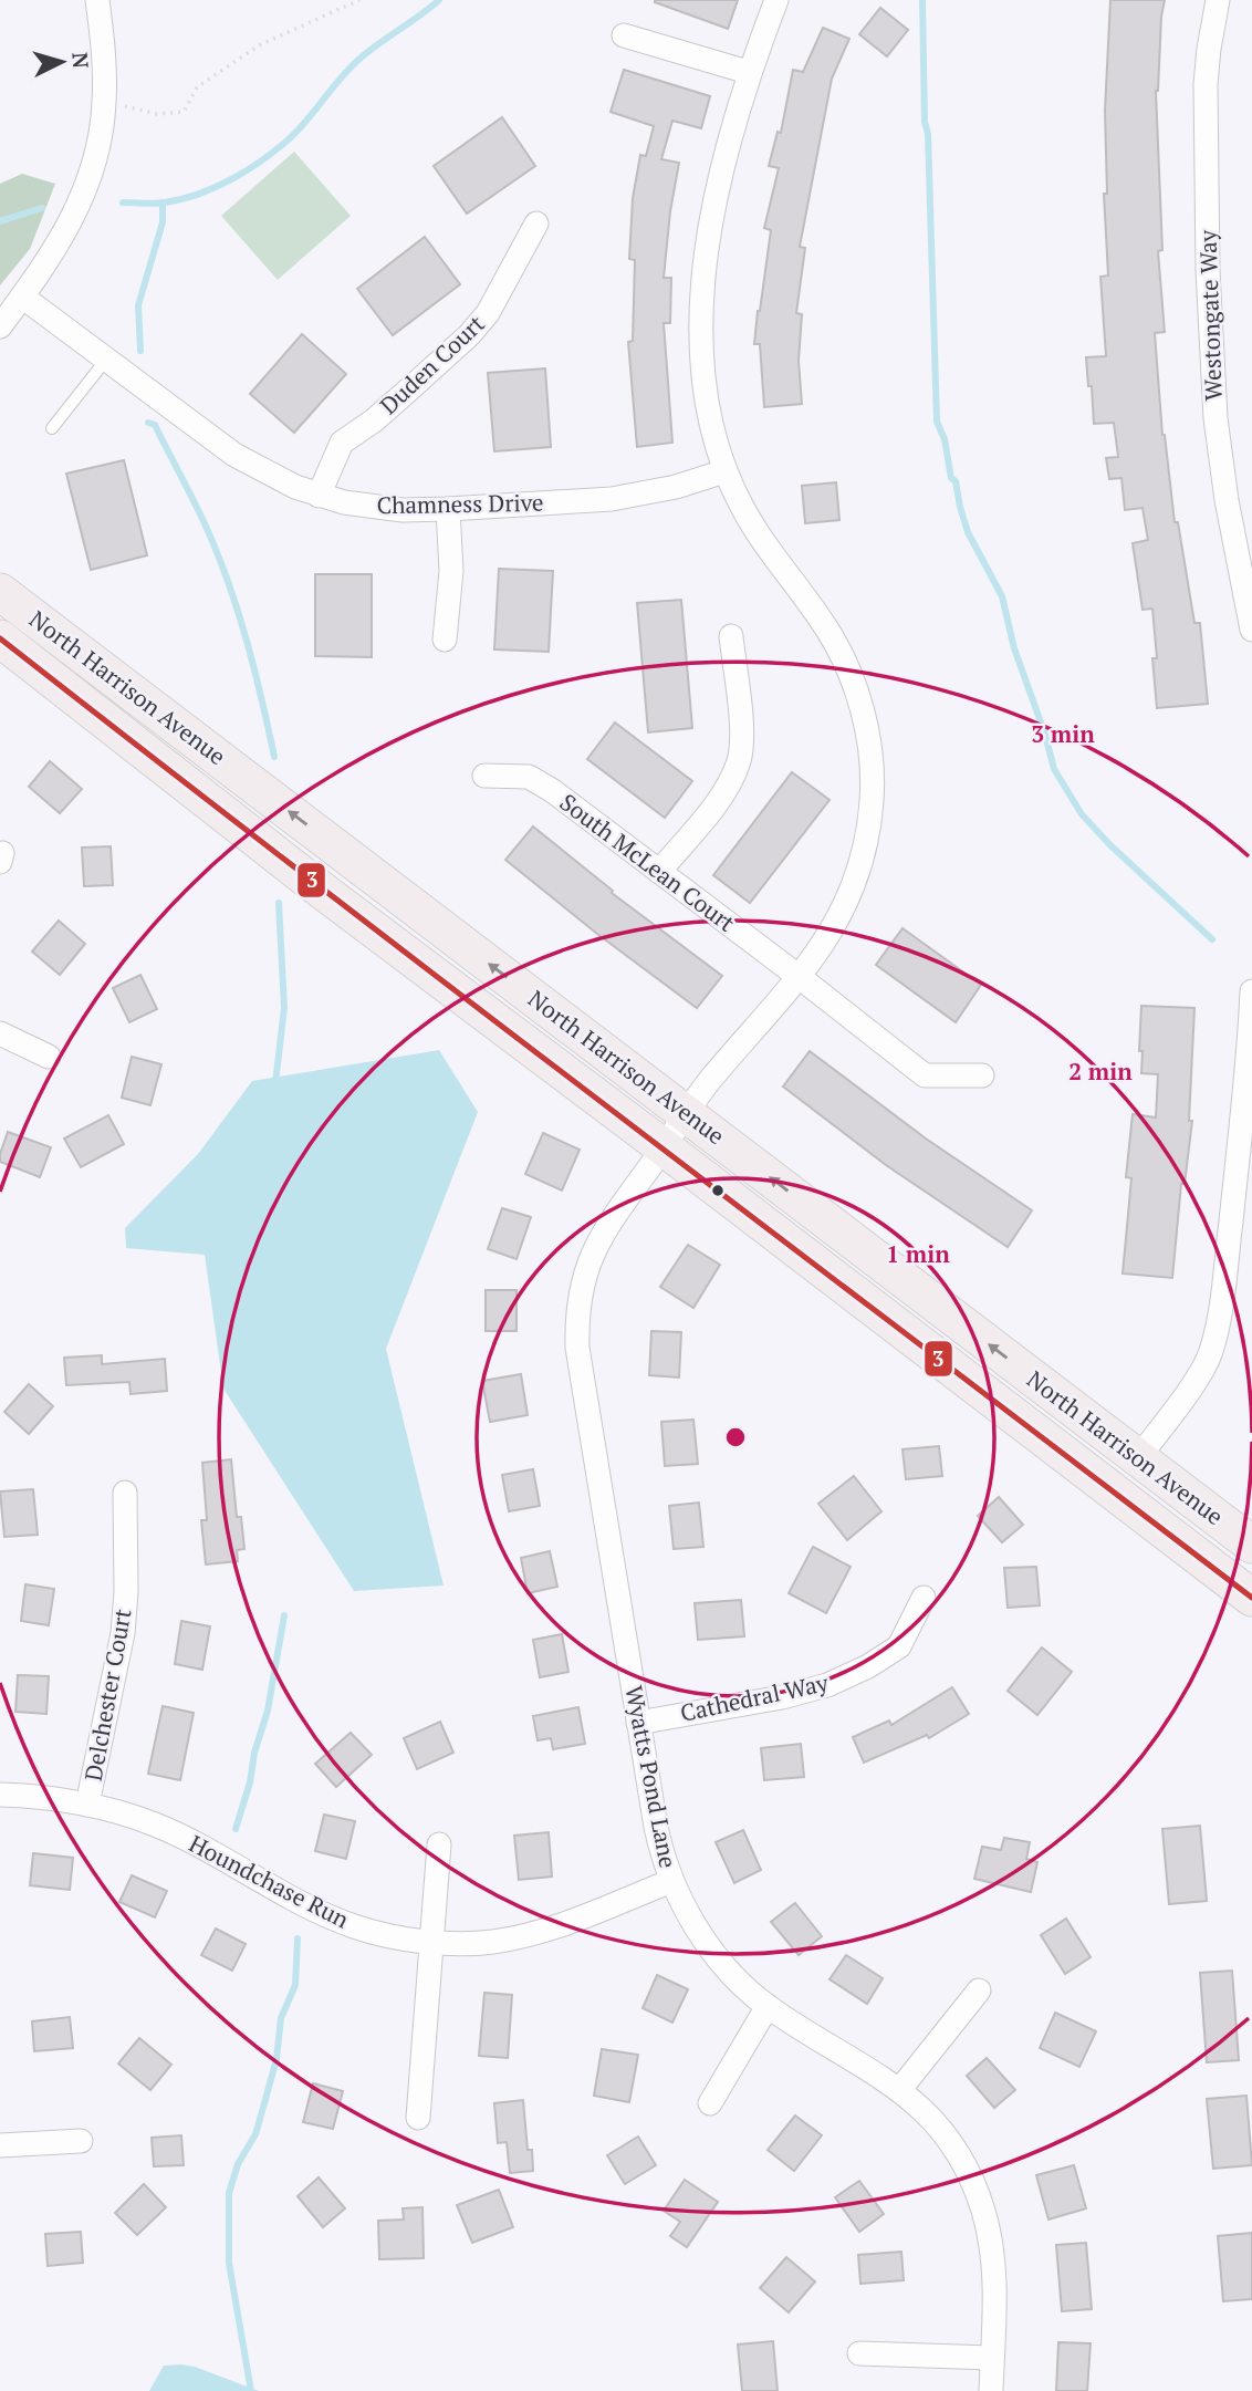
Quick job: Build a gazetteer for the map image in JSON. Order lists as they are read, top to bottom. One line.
{"streets":{"main road":["North Harrison Avenue"],"street":["Westongate Way","Duden Court","Chamness Drive","South McLean Court","Delchester Court","Cathedral Way","Wyatts Pond Lane","Houndchase Run"]},"crossings":[["Duden Court","Chamness Drive"],["Chamness Drive","Wyatts Pond Lane"],["North Harrison Avenue","Wyatts Pond Lane"],["South McLean Court","Wyatts Pond Lane"],["Delchester Court","Houndchase Run"],["Cathedral Way","Wyatts Pond Lane"],["Wyatts Pond Lane","Houndchase Run"]],"lines":["transit line 3"],"north":"right","rings":["3 min","2 min","1 min"]}
